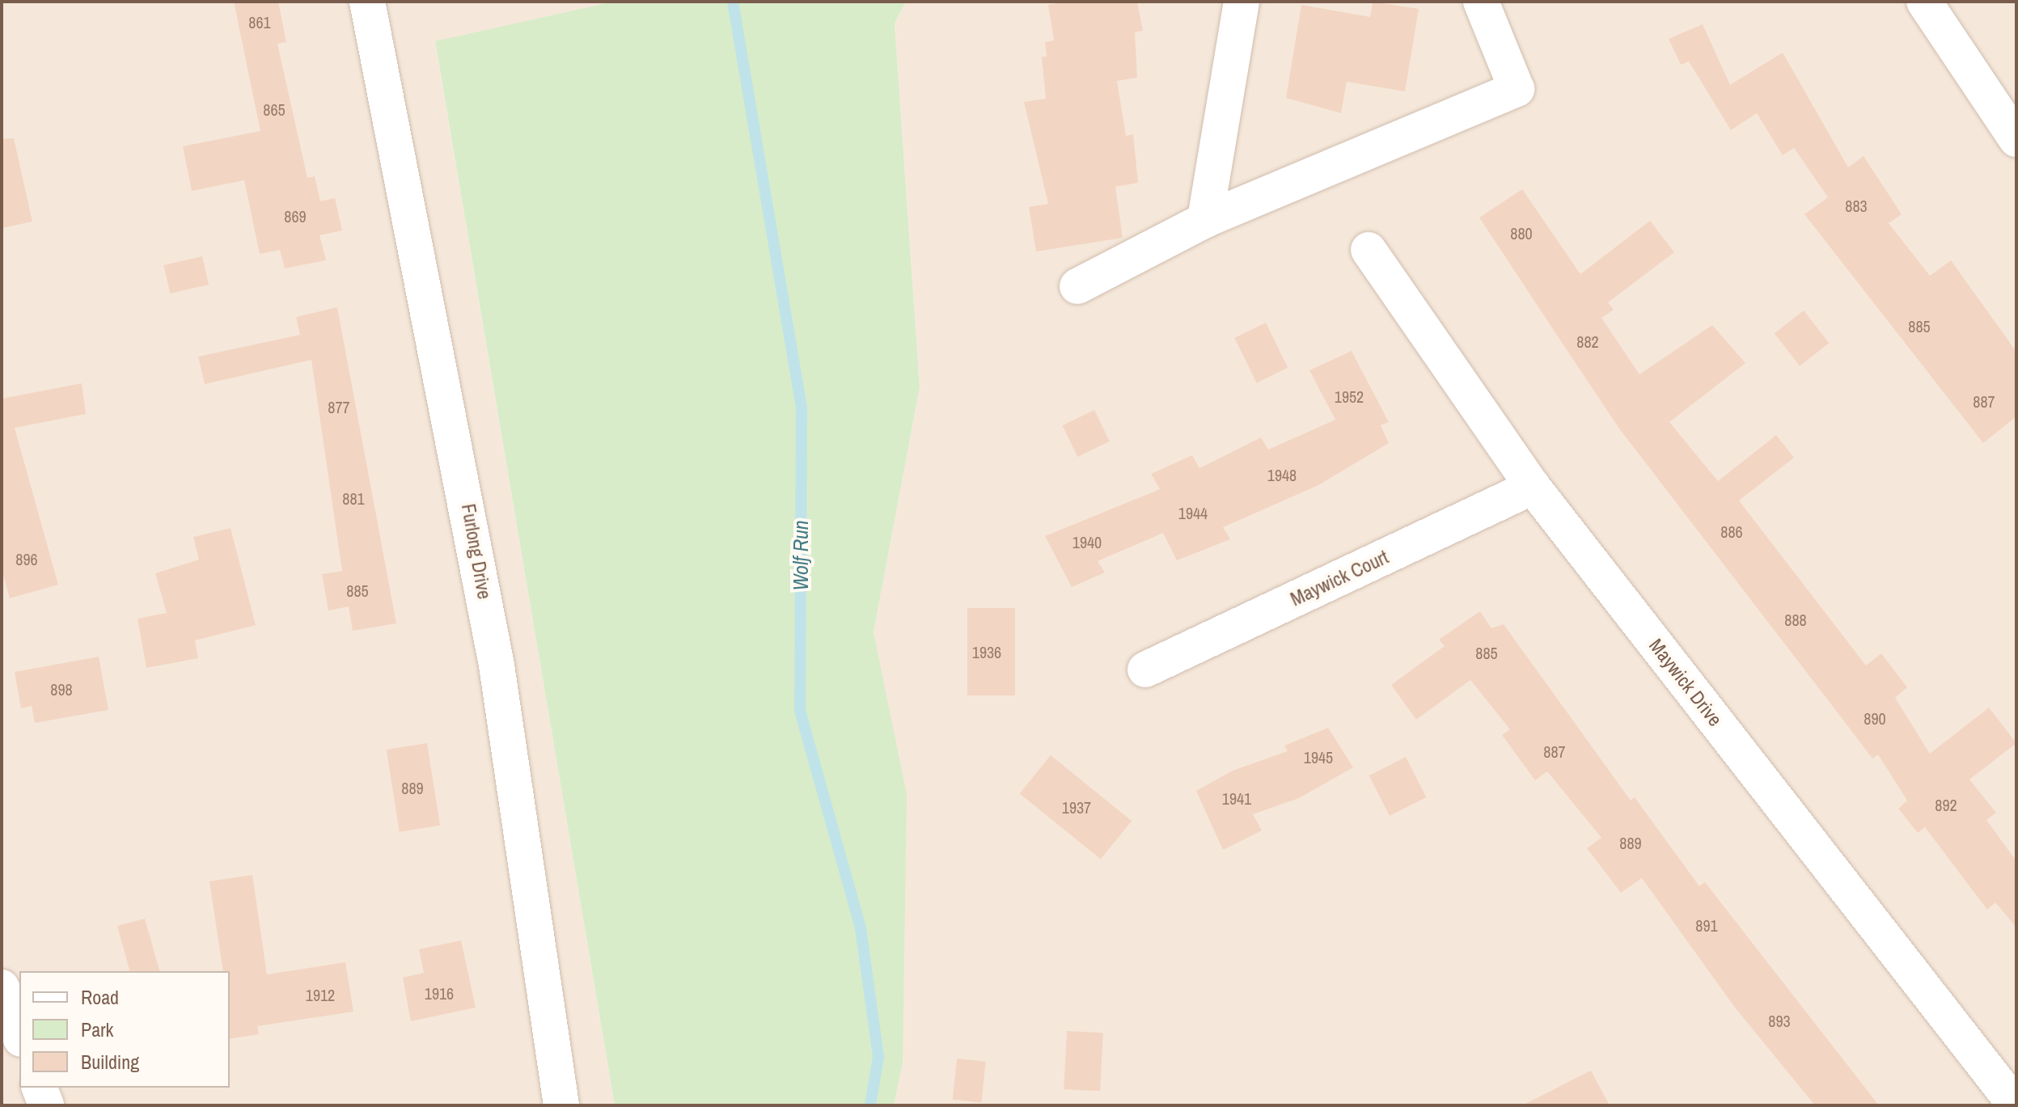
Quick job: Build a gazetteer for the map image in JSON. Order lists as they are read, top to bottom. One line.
{"streets":{"street":["Furlong Drive","Maywick Court","Maywick Drive"]},"crossings":[["Maywick Court","Maywick Drive"]],"water":["Wolf Run"],"house_numbers":["861","865","883","869","880","885","882","1952","887","877","1948","881","1944","886","1940","896","885","888","1936","885","898","890","887","1945","889","1941","892","1937","889","891","1916","1912","893"],"legend":["Road","Park","Building"]}
